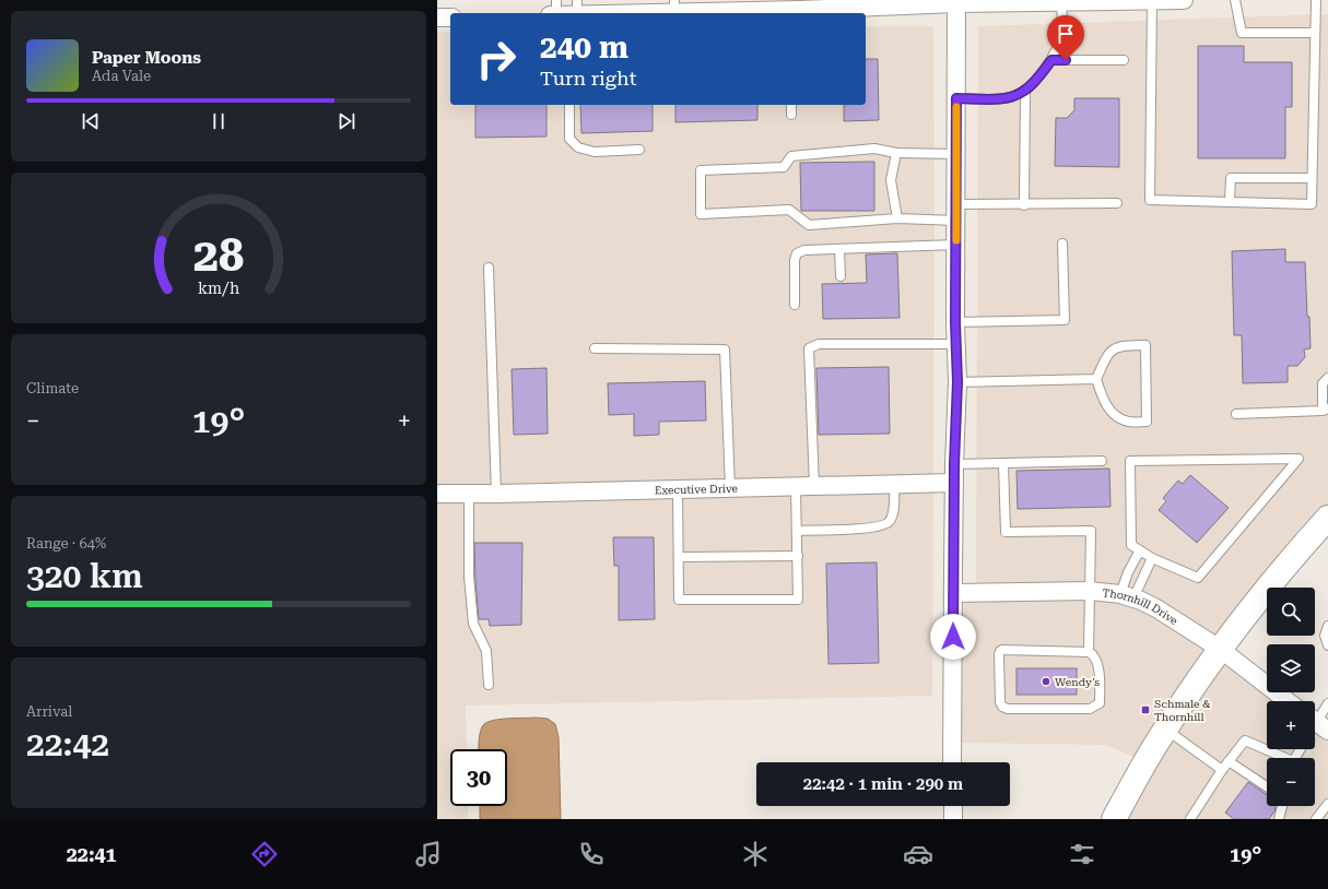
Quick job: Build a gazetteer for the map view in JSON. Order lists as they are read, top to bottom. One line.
{"streets":{"street":["Executive Drive","Thornhill Drive"]},"places":{"other":["Wendy's"],"transit":["Schmale & Thornhill"]},"page":{"turn":["240 m","Turn right"],"song":["Paper Moons","Ada Vale"],"tile":["Climate",["Range · 64%","320 km"],["Arrival","22:42"]],"heat":["−","19°","+"],"map_buttons":["+","−"],"limit":"30","trip":"22:42 · 1 min · 290 m","tabs":["22:41","19°"],"gauge":["28","km/h"]}}
